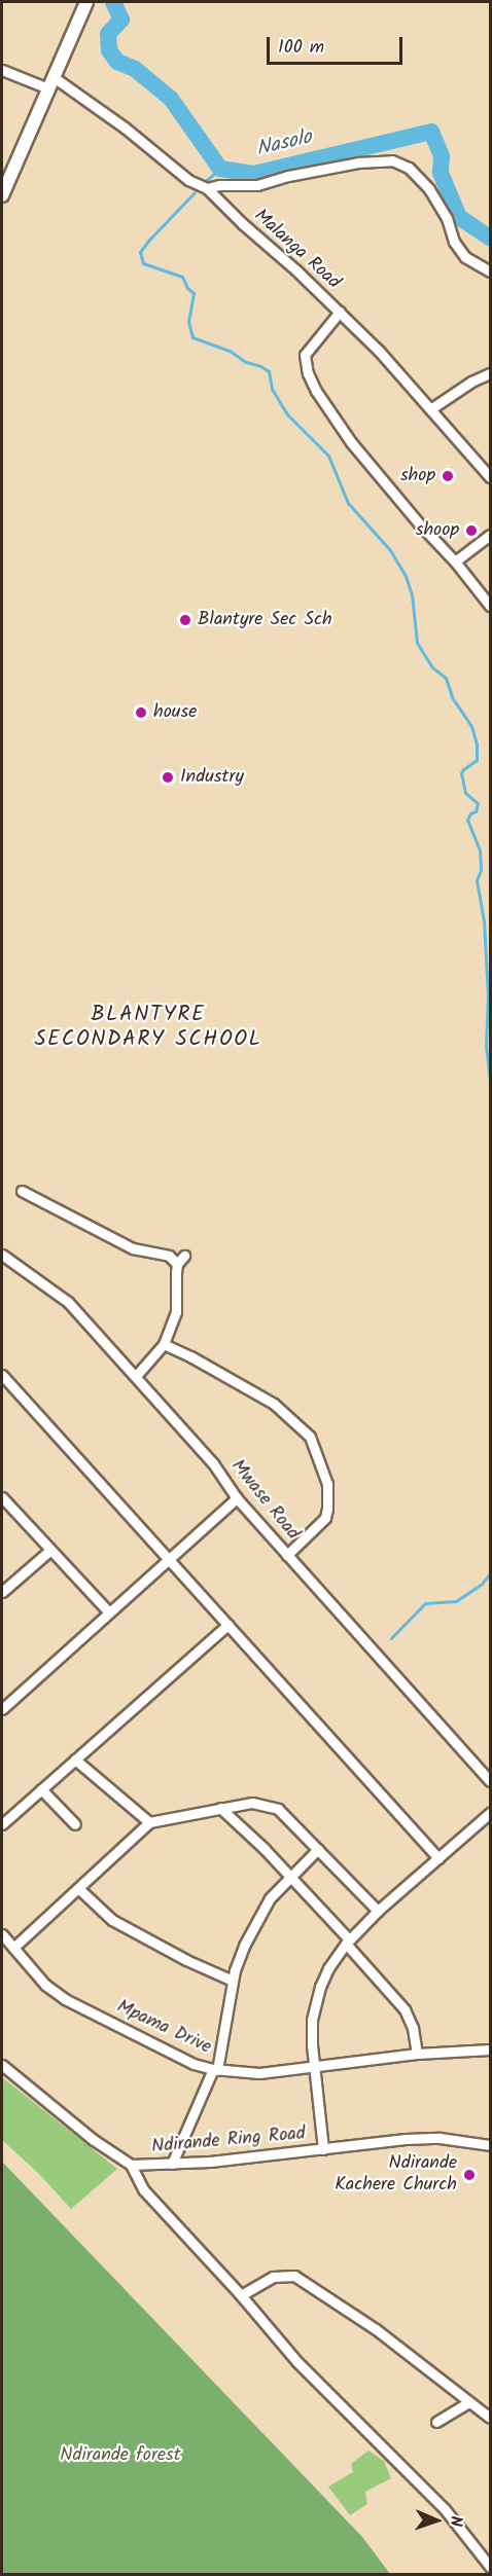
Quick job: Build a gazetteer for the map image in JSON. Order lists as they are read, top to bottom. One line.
{"streets":{"street":["Malanga Road","Mwase Road","Mpama Drive","Ndirande Ring Road"]},"districts":["BLANTYRE SECONDARY SCHOOL"],"water":["Nasolo"],"parks":["Ndirande forest"],"places":["shop","shoop","Blantyre Sec Sch","house","Industry","Ndirande Kachere Church"],"scale_bar":"100 m","north":"right"}
